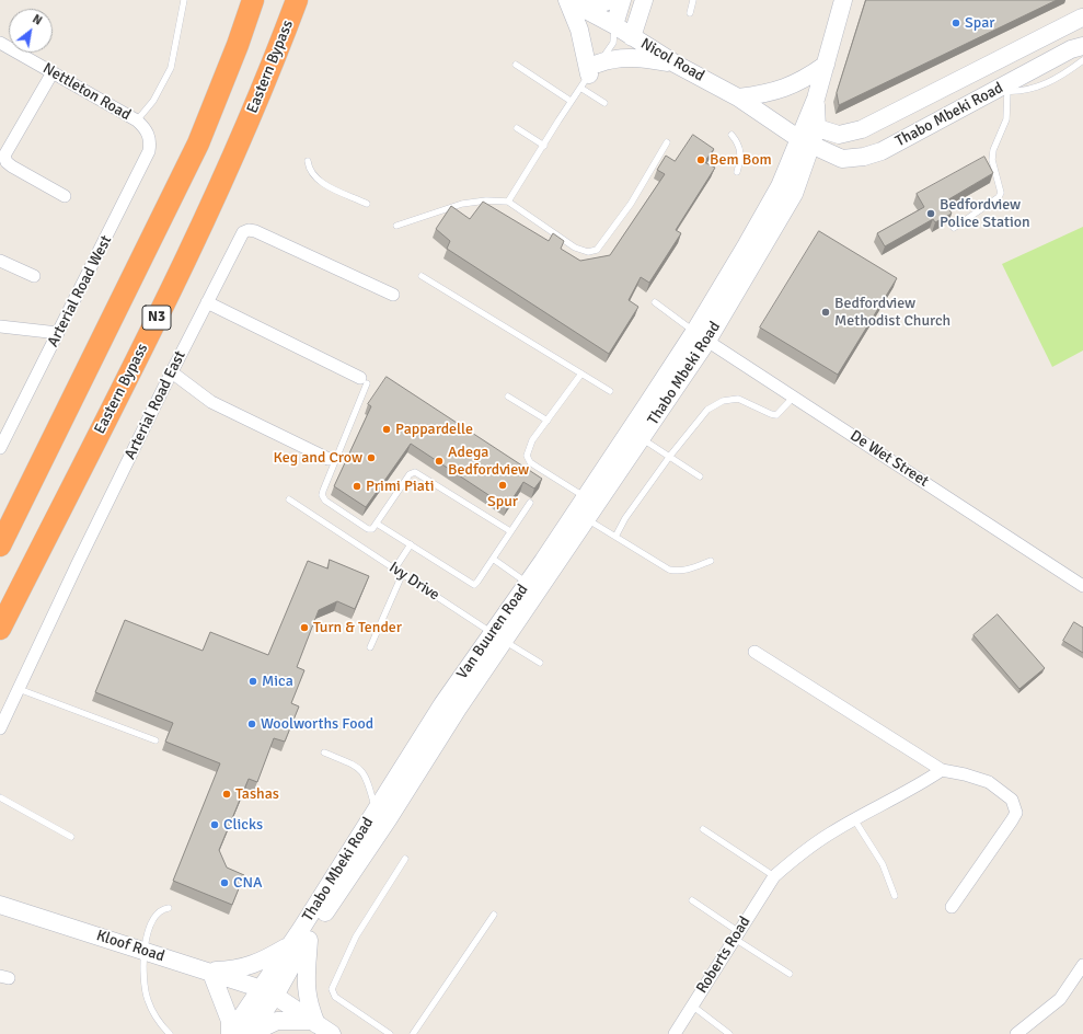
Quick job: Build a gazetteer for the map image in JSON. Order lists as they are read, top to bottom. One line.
{"streets":{"highway":["Eastern Bypass","N3"],"main road":["Nicol Road","Thabo Mbeki Road","Van Buuren Road","Kloof Road"],"street":["Nettleton Road","Arterial Road West","Arterial Road East","De Wet Street","Roberts Road"],"lane":["Ivy Drive"]},"crossings":[["Nicol Road","Thabo Mbeki Road"],["Nettleton Road","Arterial Road West"],["Thabo Mbeki Road","De Wet Street"],["Thabo Mbeki Road","Van Buuren Road"],["Thabo Mbeki Road","Kloof Road"],["Ivy Drive","Van Buuren Road"]],"places":["Spar","Bem Bom","Bedfordview Police Station","Bedfordview Methodist Church","Pappardelle","Keg and Crow","Adega Bedfordview","Spur","Primi Piati","Turn & Tender","Mica","Woolworths Food","Tashas","Clicks","CNA"],"north":"top right"}
